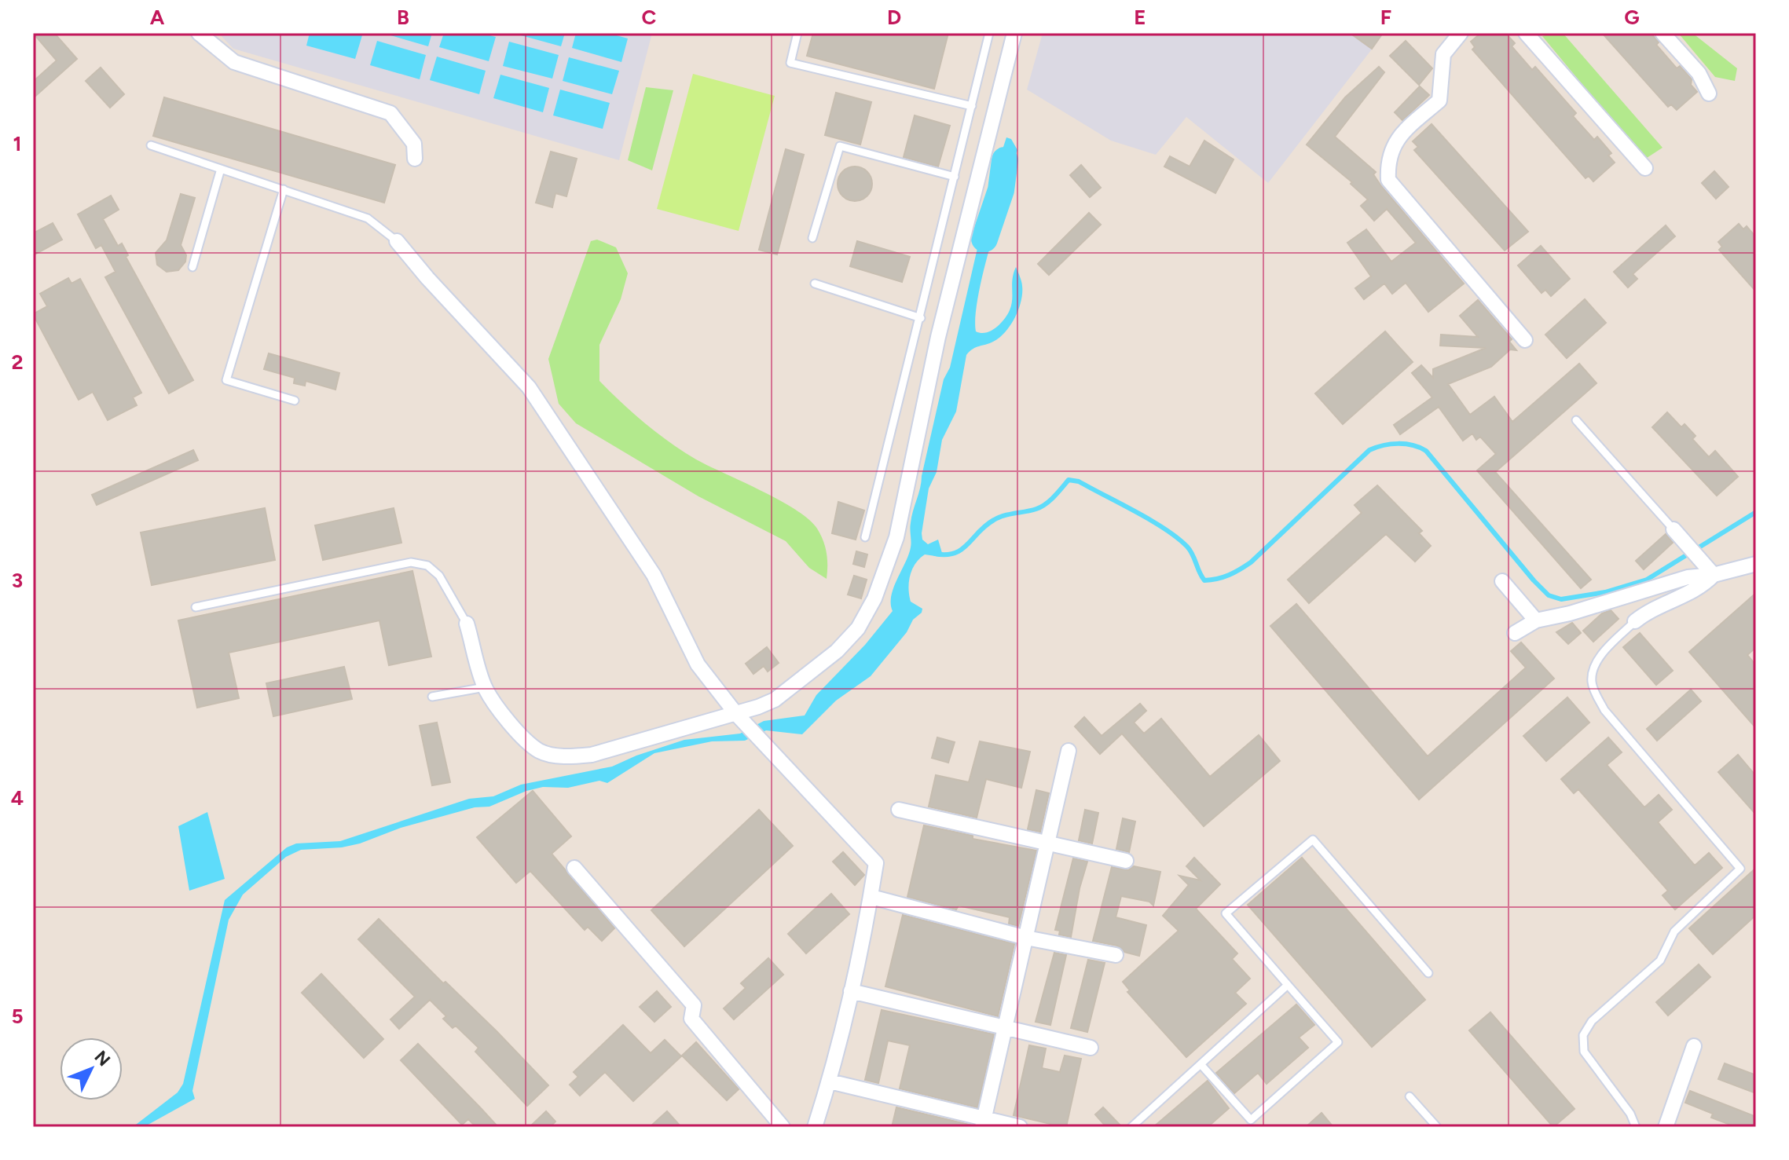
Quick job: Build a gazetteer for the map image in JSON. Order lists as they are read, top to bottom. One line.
{"north":"top right","grid":{"columns":["A","B","C","D","E","F","G"],"rows":["1","2","3","4","5"]}}
